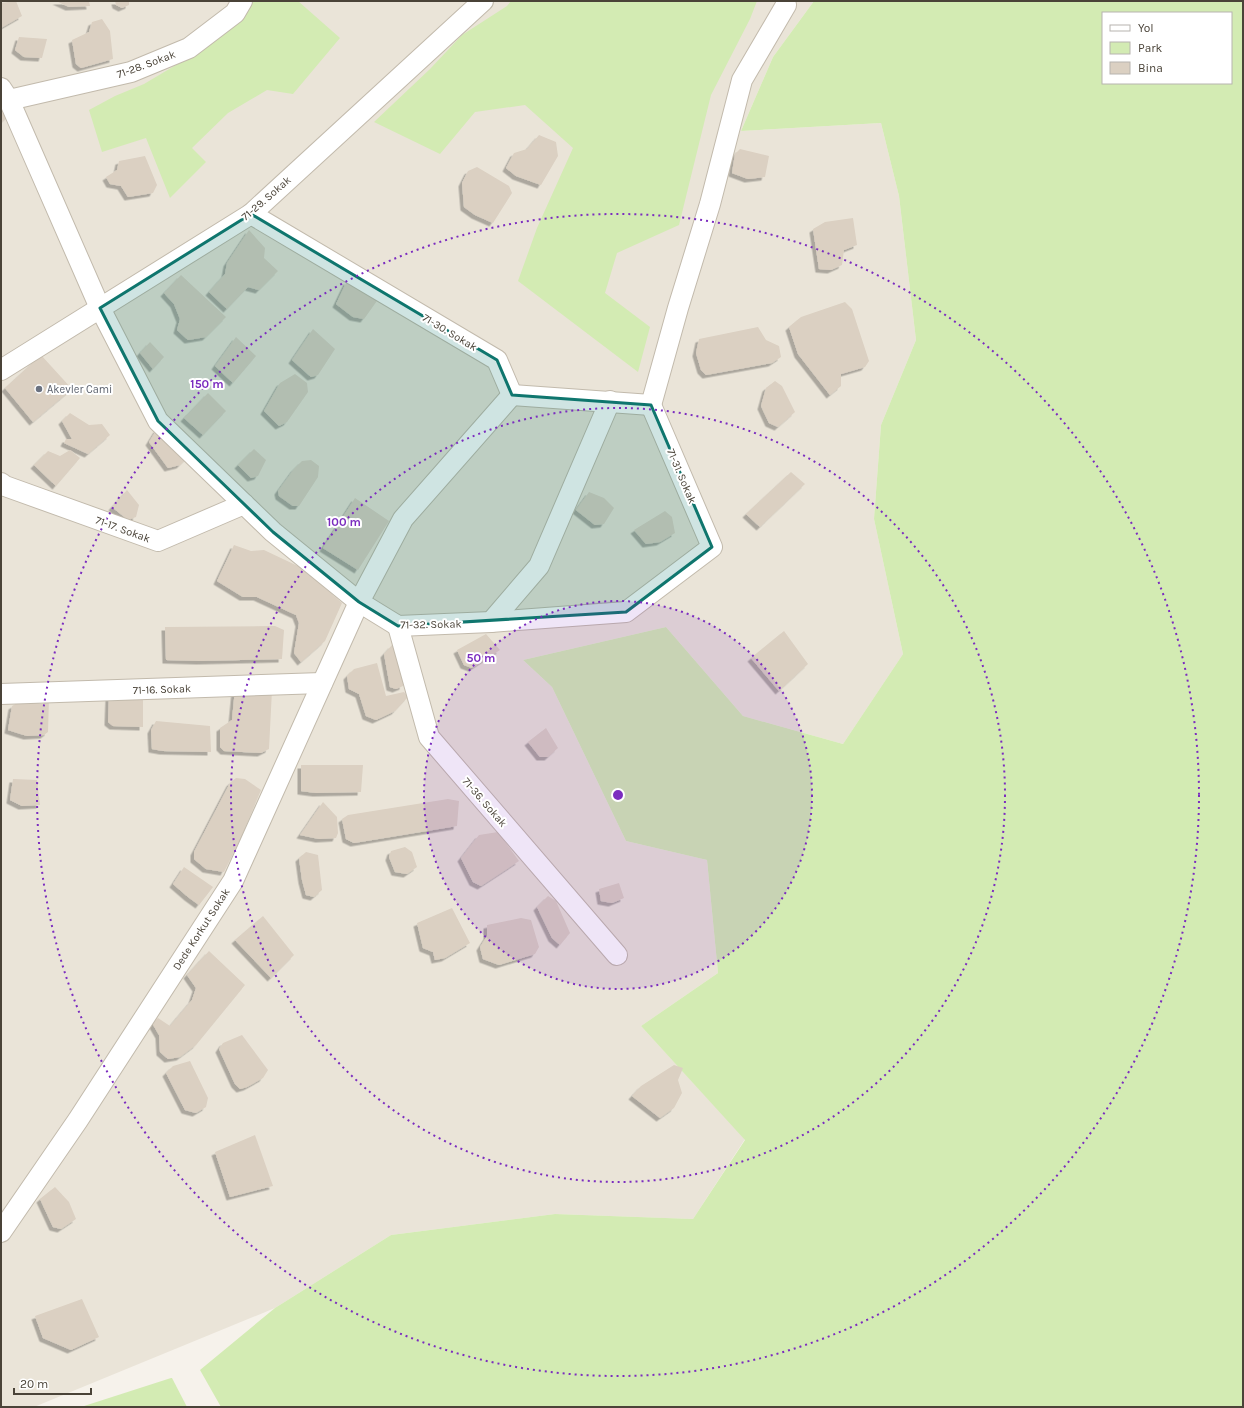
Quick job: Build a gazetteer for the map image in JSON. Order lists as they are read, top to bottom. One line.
{"streets":{"street":["71-28. Sokak","71-29. Sokak","71-30. Sokak","71-31. Sokak","71-17. Sokak","71-32. Sokak","71-16. Sokak","71-36. Sokak","Dede Korkut Sokak"]},"crossings":[["71-28. Sokak","71-32. Sokak"],["71-29. Sokak","71-30. Sokak"],["71-29. Sokak","71-32. Sokak"],["71-31. Sokak","71-32. Sokak"],["71-17. Sokak","71-32. Sokak"],["71-32. Sokak","71-36. Sokak"],["71-32. Sokak","Dede Korkut Sokak"],["71-16. Sokak","Dede Korkut Sokak"]],"places":["Akevler Cami"],"legend":["Yol","Park","Bina"],"scale_bar":"20 m","rings":["150 m","100 m","50 m"]}
